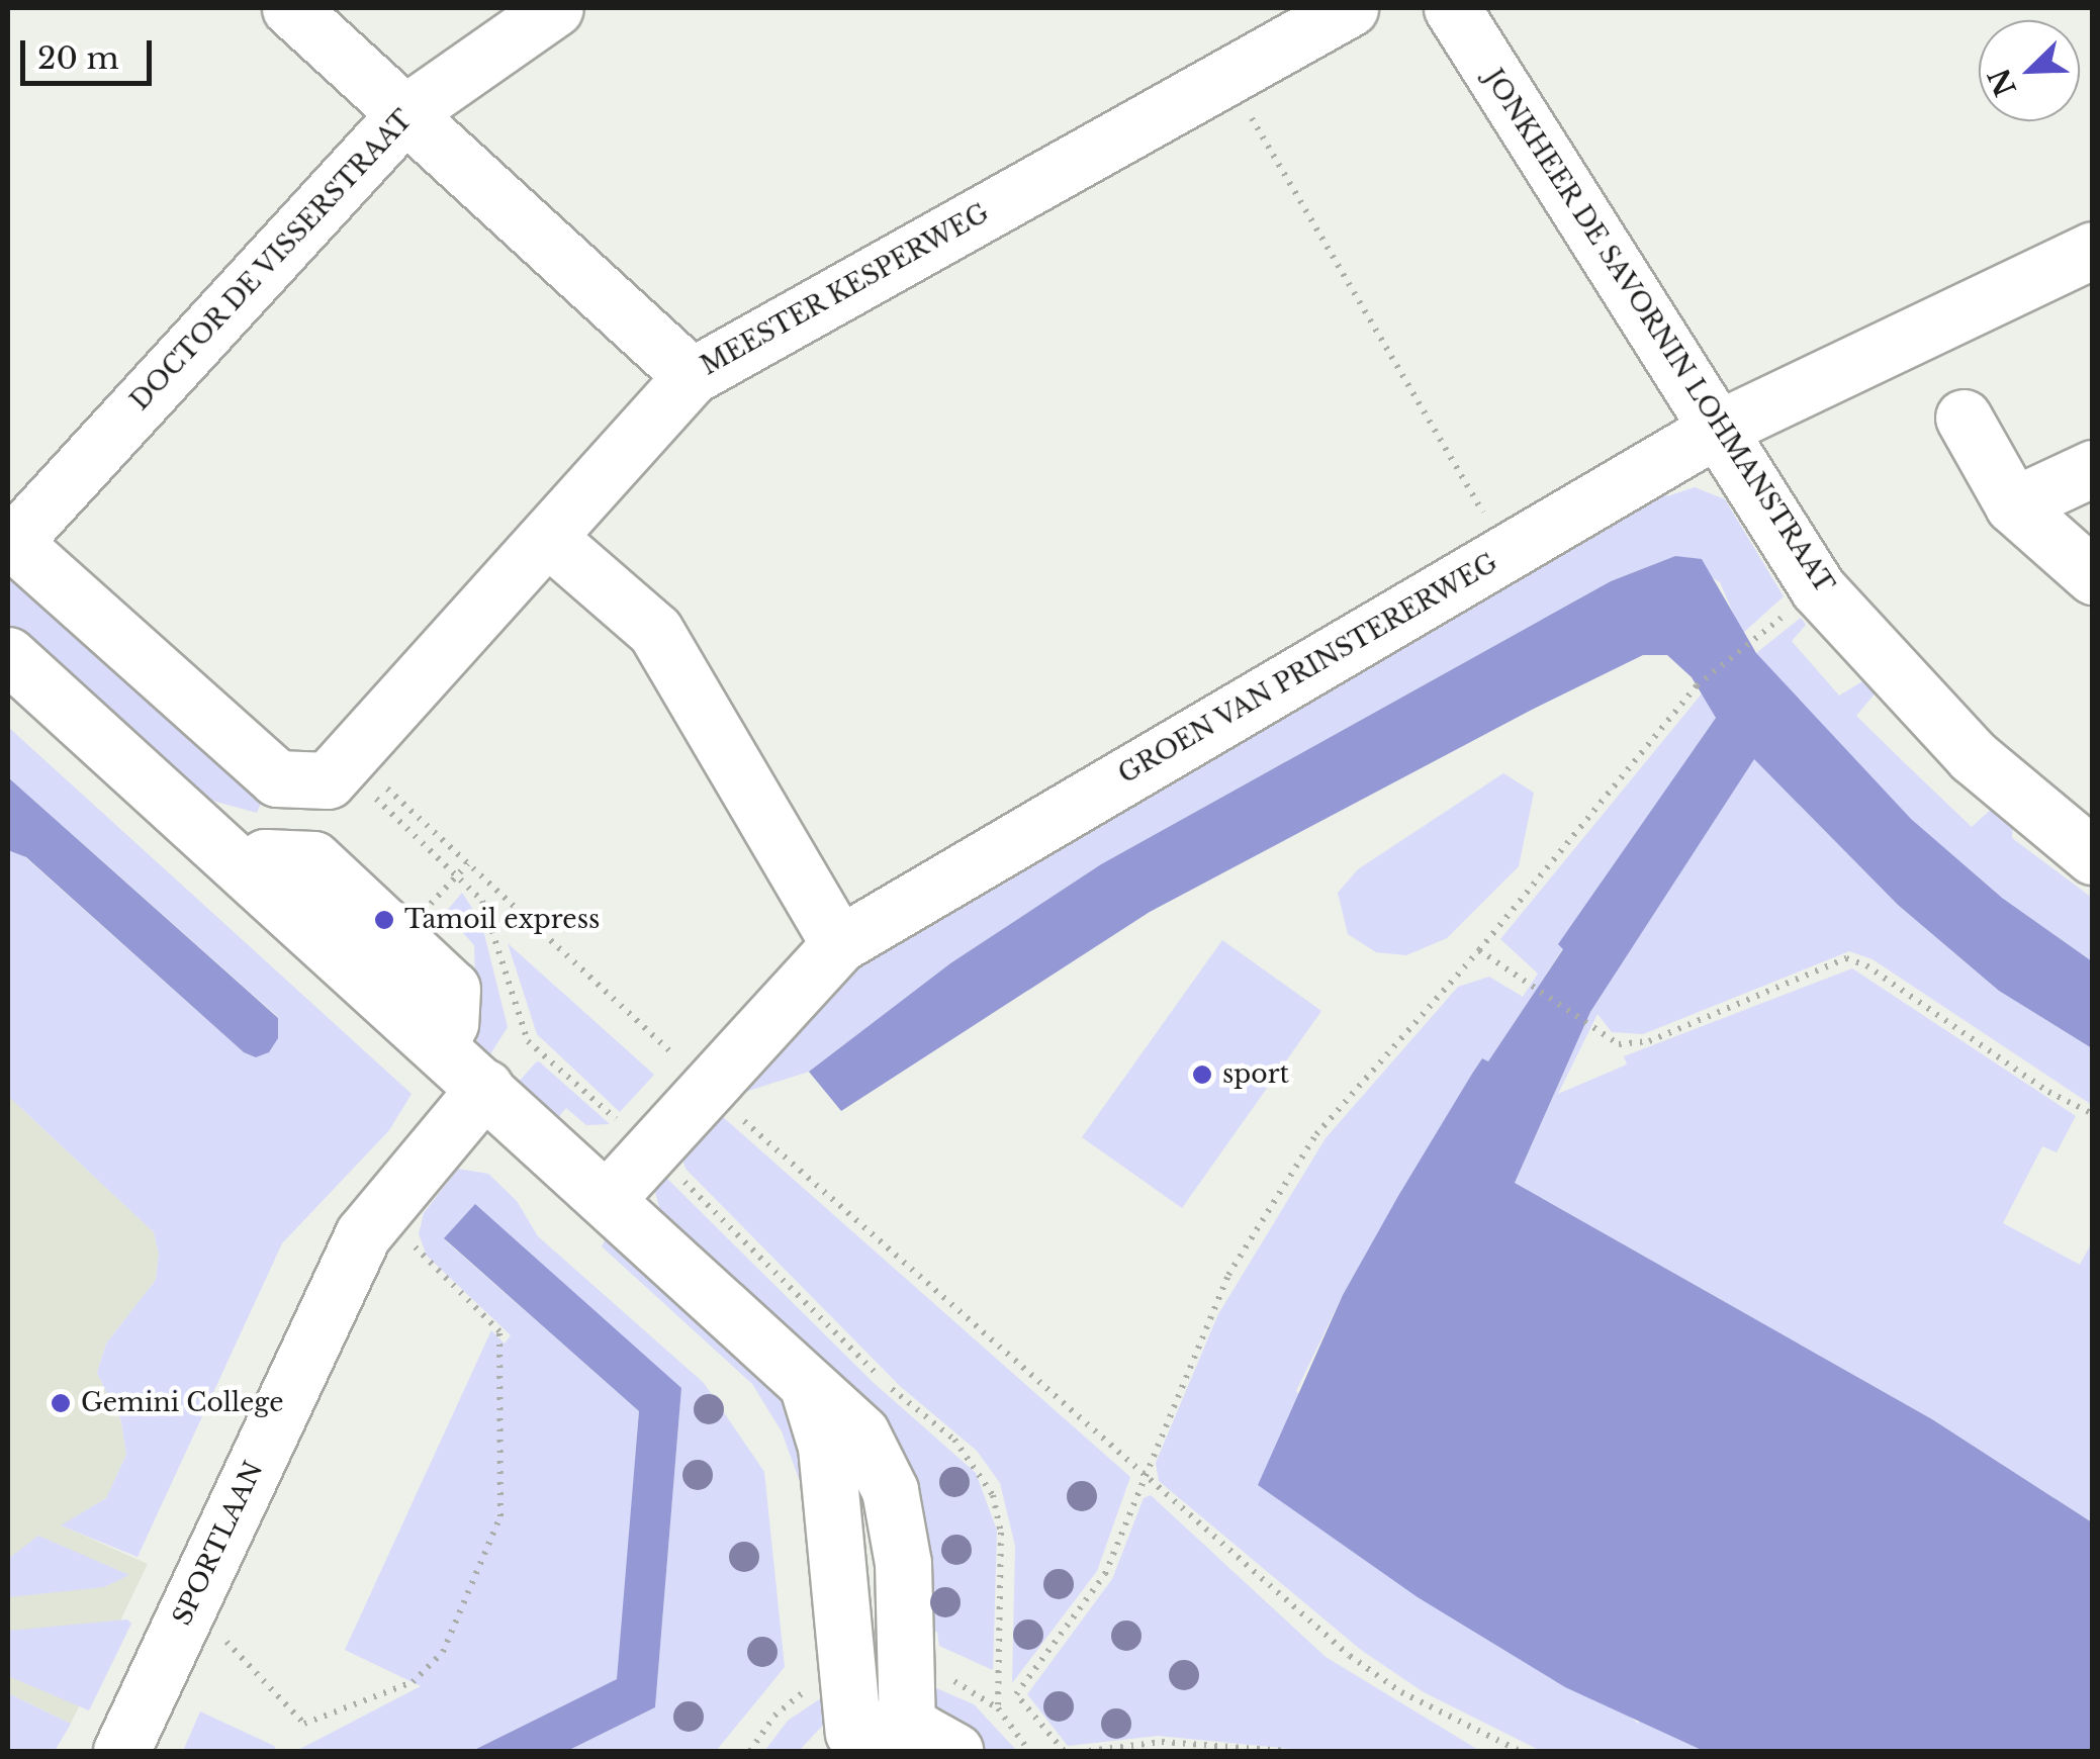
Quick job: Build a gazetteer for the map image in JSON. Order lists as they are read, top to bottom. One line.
{"streets":{"street":["DOCTOR DE VISSERSTRAAT","MEESTER KESPERWEG","JONKHEER DE SAVORNIN LOHMANSTRAAT","GROEN VAN PRINSTERERWEG","SPORTLAAN"]},"crossings":[["JONKHEER DE SAVORNIN LOHMANSTRAAT","GROEN VAN PRINSTERERWEG"]],"places":["Tamoil express","sport","Gemini College"],"scale_bar":"20 m","north":"bottom left"}
